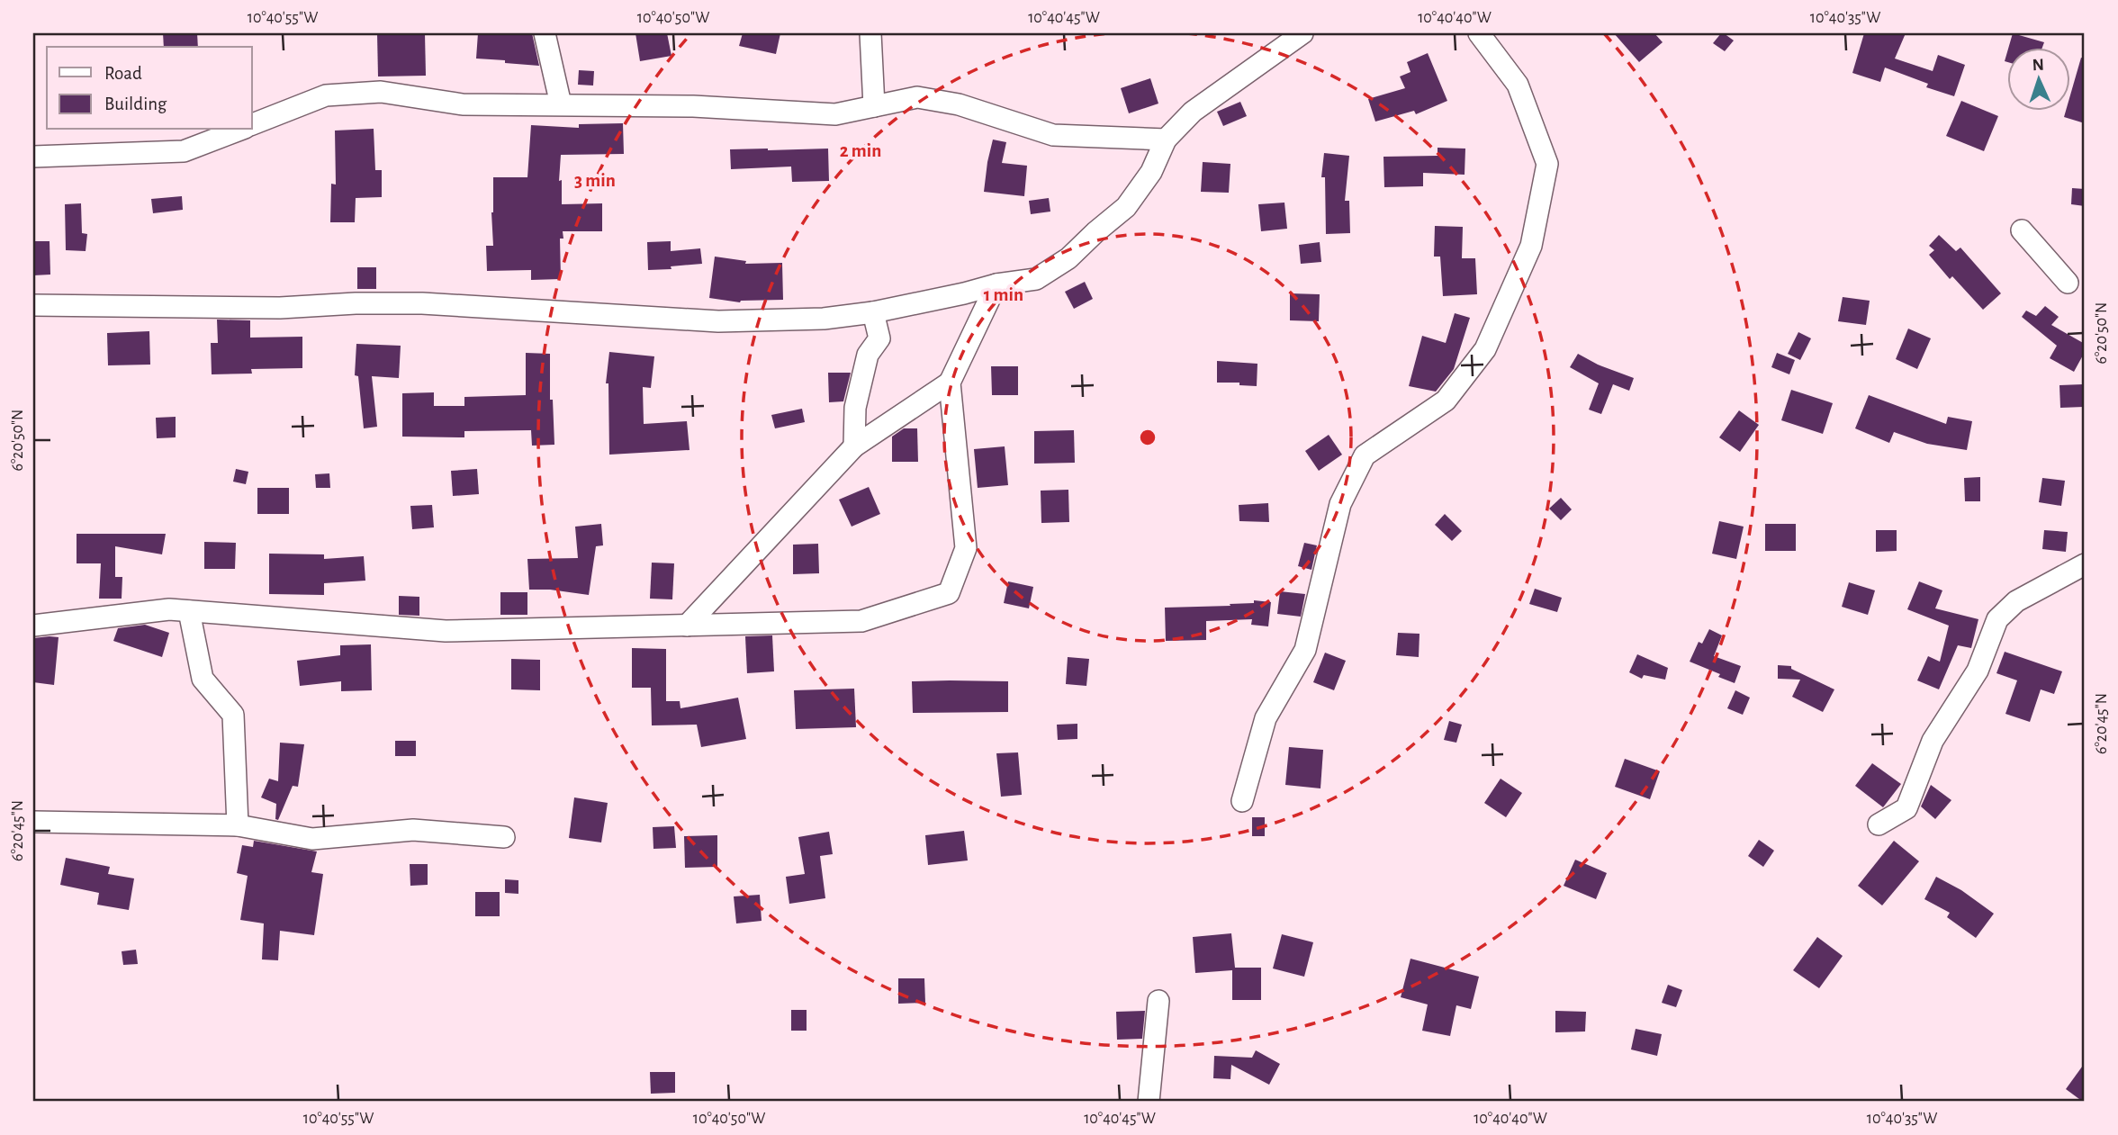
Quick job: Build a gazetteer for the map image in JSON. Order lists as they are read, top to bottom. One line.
{"legend":["Road","Building"],"north":"top","coordinates":["10°40'55\"W","10°40'50\"W","10°40'45\"W","10°40'40\"W","10°40'35\"W","6°20'50\"N","6°20'45\"N"],"rings":["2 min","3 min","1 min"]}
